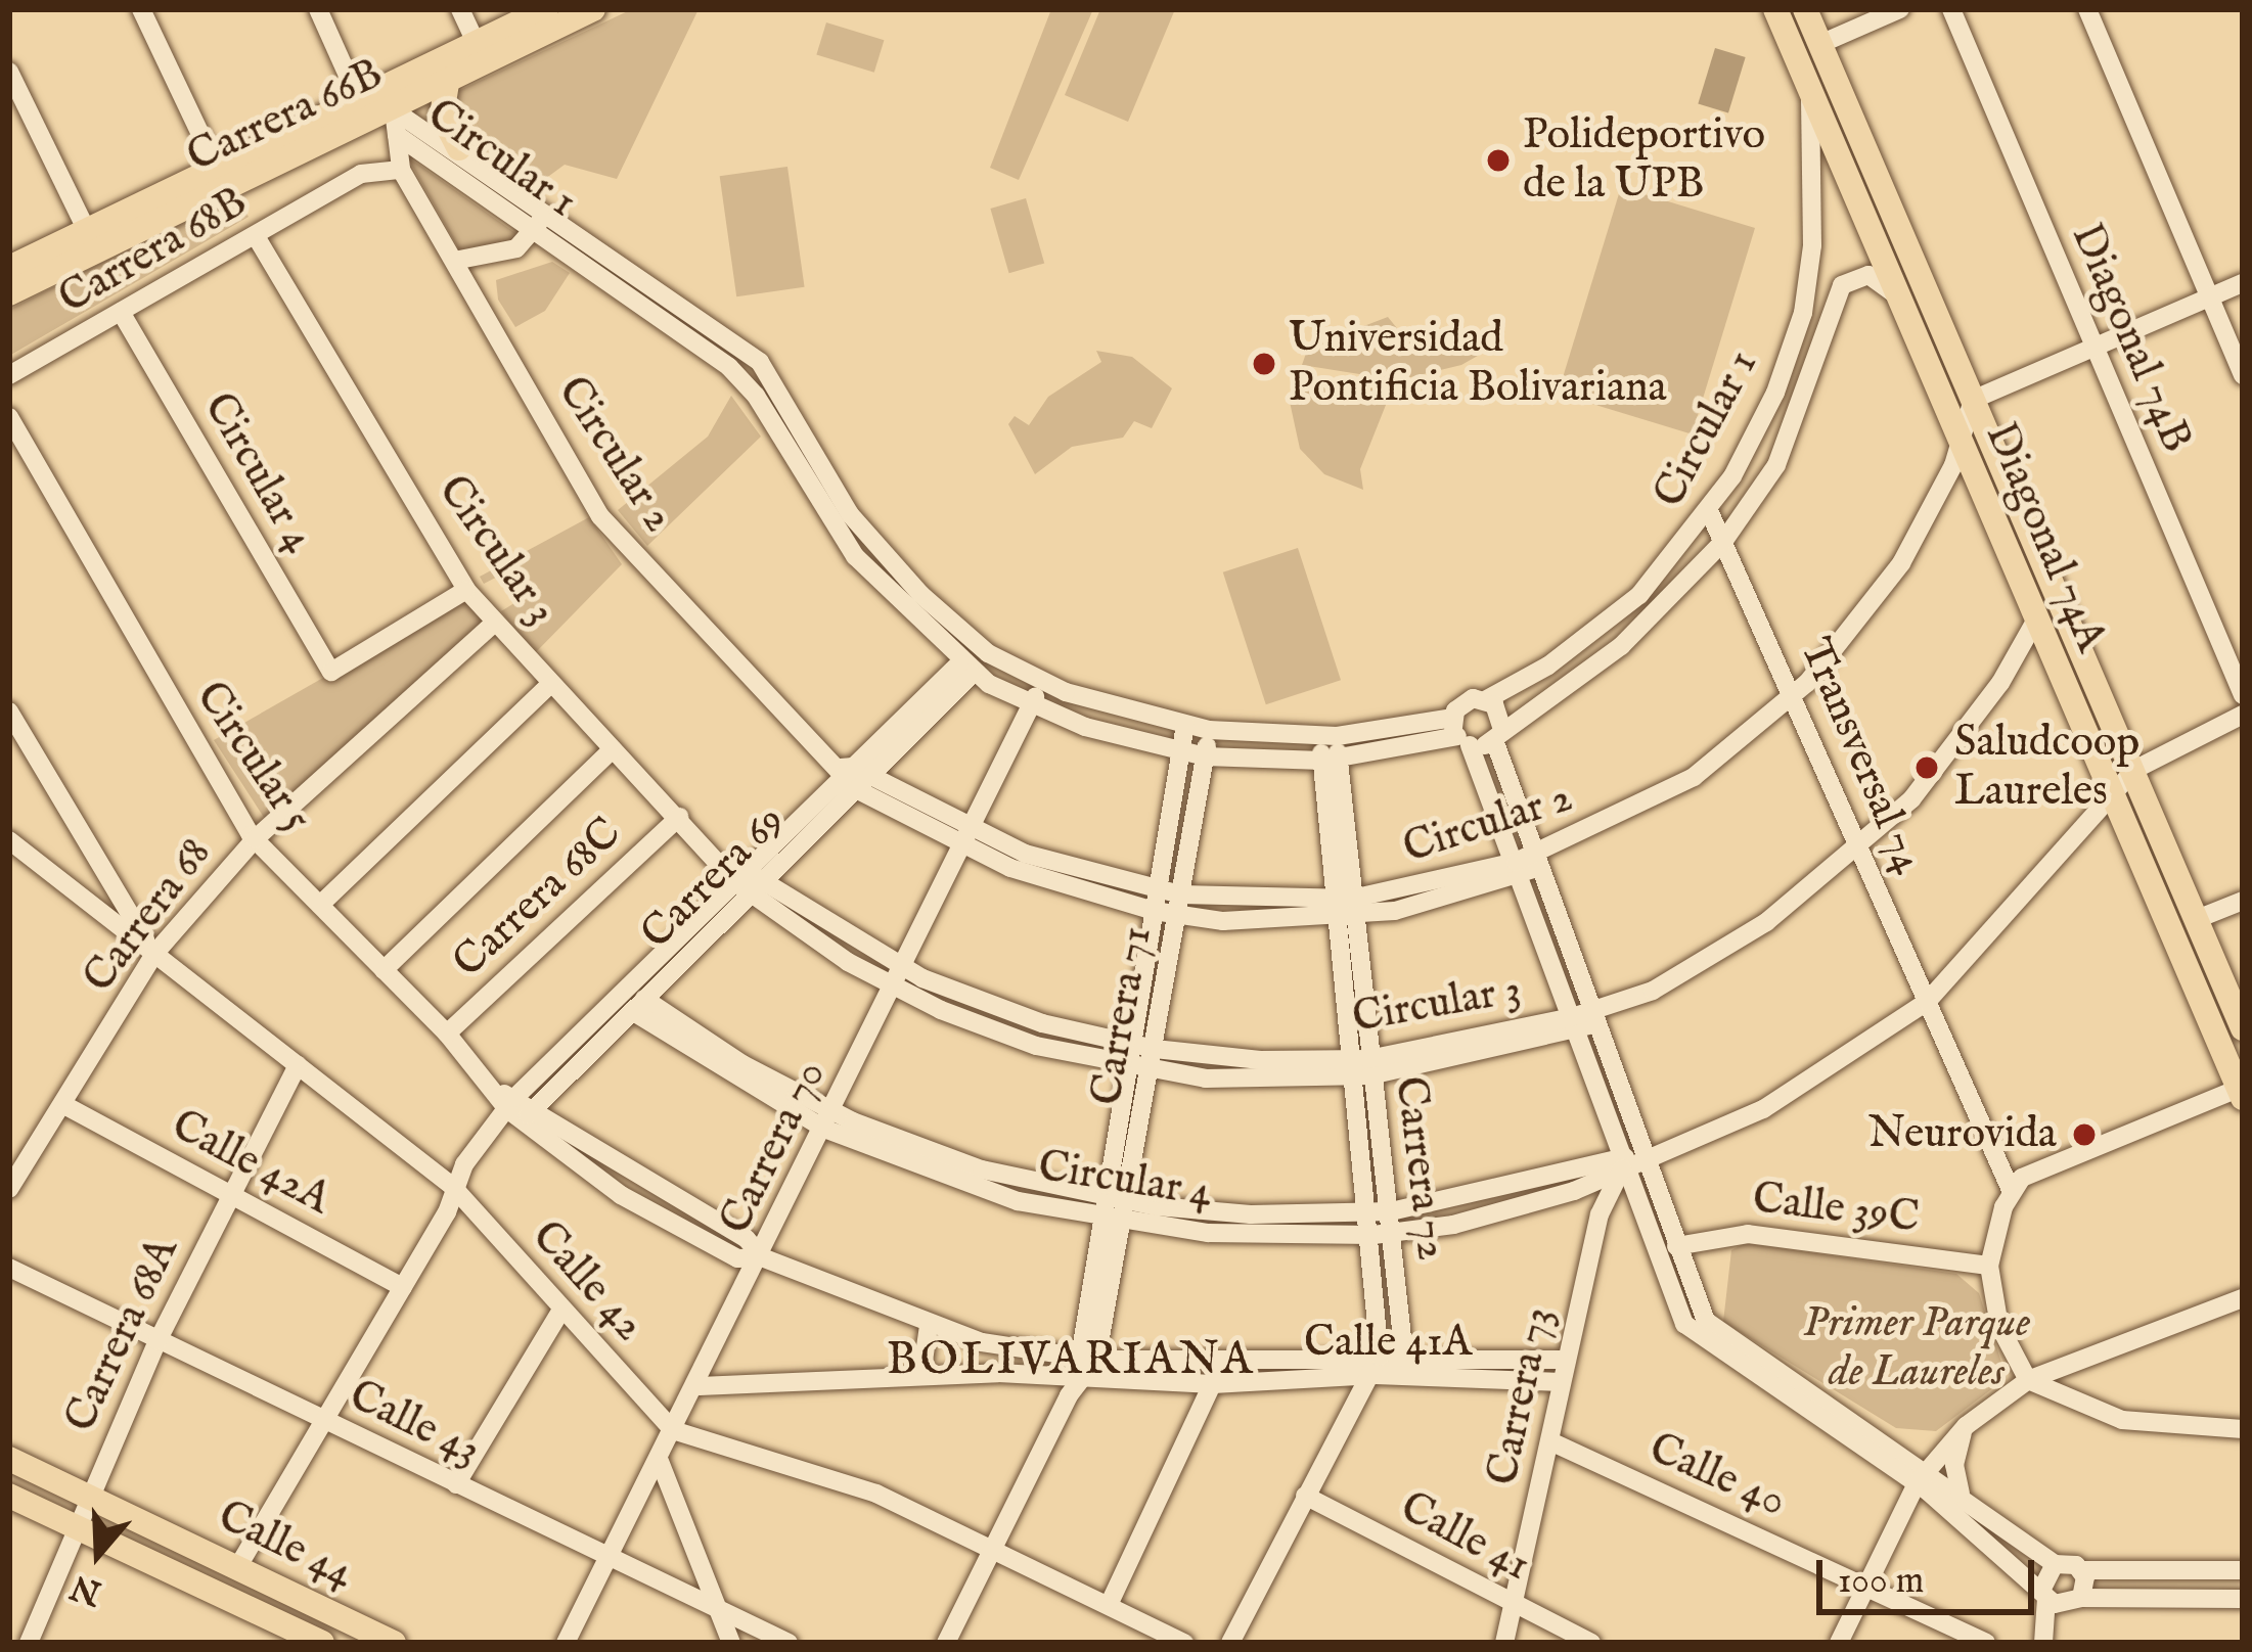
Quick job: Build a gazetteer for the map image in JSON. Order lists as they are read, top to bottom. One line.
{"streets":{"main road":["Carrera 66B","Diagonal 74A","Calle 44"],"street":["Circular 1","Carrera 68B","Diagonal 74B","Circular 2","Circular 4","Circular 3","Transversal 74","Circular 5","Carrera 69","Carrera 68C","Carrera 68","Carrera 71","Carrera 70","Calle 42A","Carrera 72","Calle 39C","Calle 42","Carrera 68A","Calle 41A","Carrera 73","Calle 43","Calle 40","Calle 41"]},"crossings":[["Carrera 66B","Circular 1"],["Carrera 66B","Circular 2"],["Circular 1","Circular 2"],["Circular 1","Diagonal 74A"],["Circular 1","Transversal 74"],["Circular 1","Carrera 69"],["Circular 1","Carrera 71"],["Circular 1","Carrera 70"],["Circular 1","Carrera 72"],["Carrera 68B","Circular 2"],["Carrera 68B","Circular 4"],["Carrera 68B","Circular 3"],["Circular 2","Diagonal 74A"],["Circular 2","Transversal 74"],["Circular 2","Carrera 69"],["Circular 2","Carrera 71"],["Circular 2","Carrera 70"],["Circular 2","Carrera 72"],["Circular 4","Diagonal 74A"],["Circular 4","Circular 3"],["Circular 4","Transversal 74"],["Circular 4","Carrera 69"],["Circular 4","Carrera 71"],["Circular 4","Carrera 70"],["Circular 4","Carrera 72"],["Circular 4","Carrera 73"],["Diagonal 74A","Circular 3"],["Circular 3","Transversal 74"],["Circular 3","Carrera 69"],["Circular 3","Carrera 68C"],["Circular 3","Carrera 68"],["Circular 3","Carrera 71"],["Circular 3","Carrera 70"],["Circular 3","Carrera 72"],["Circular 5","Carrera 69"],["Circular 5","Carrera 68C"],["Circular 5","Carrera 68"],["Circular 5","Carrera 71"],["Circular 5","Carrera 70"],["Circular 5","Carrera 72"],["Circular 5","Calle 41A"],["Circular 5","Carrera 73"],["Carrera 69","Calle 42A"],["Carrera 69","Calle 42"],["Carrera 69","Calle 43"],["Carrera 69","Calle 44"],["Carrera 68","Calle 42A"],["Carrera 68","Calle 42"],["Carrera 70","Calle 42"],["Carrera 70","Calle 41A"],["Carrera 70","Calle 43"],["Calle 42A","Carrera 68A"],["Carrera 72","Calle 41A"],["Calle 42","Carrera 68A"],["Carrera 68A","Calle 43"],["Carrera 68A","Calle 44"],["Calle 41A","Carrera 73"],["Carrera 73","Calle 40"],["Carrera 73","Calle 41"]],"districts":["BOLIVARIANA"],"parks":["Primer Parque de Laureles"],"places":["Polideportivo de la UPB","Universidad Pontificia Bolivariana","Saludcoop Laureles","Neurovida"],"scale_bar":"100 m","north":"bottom"}
